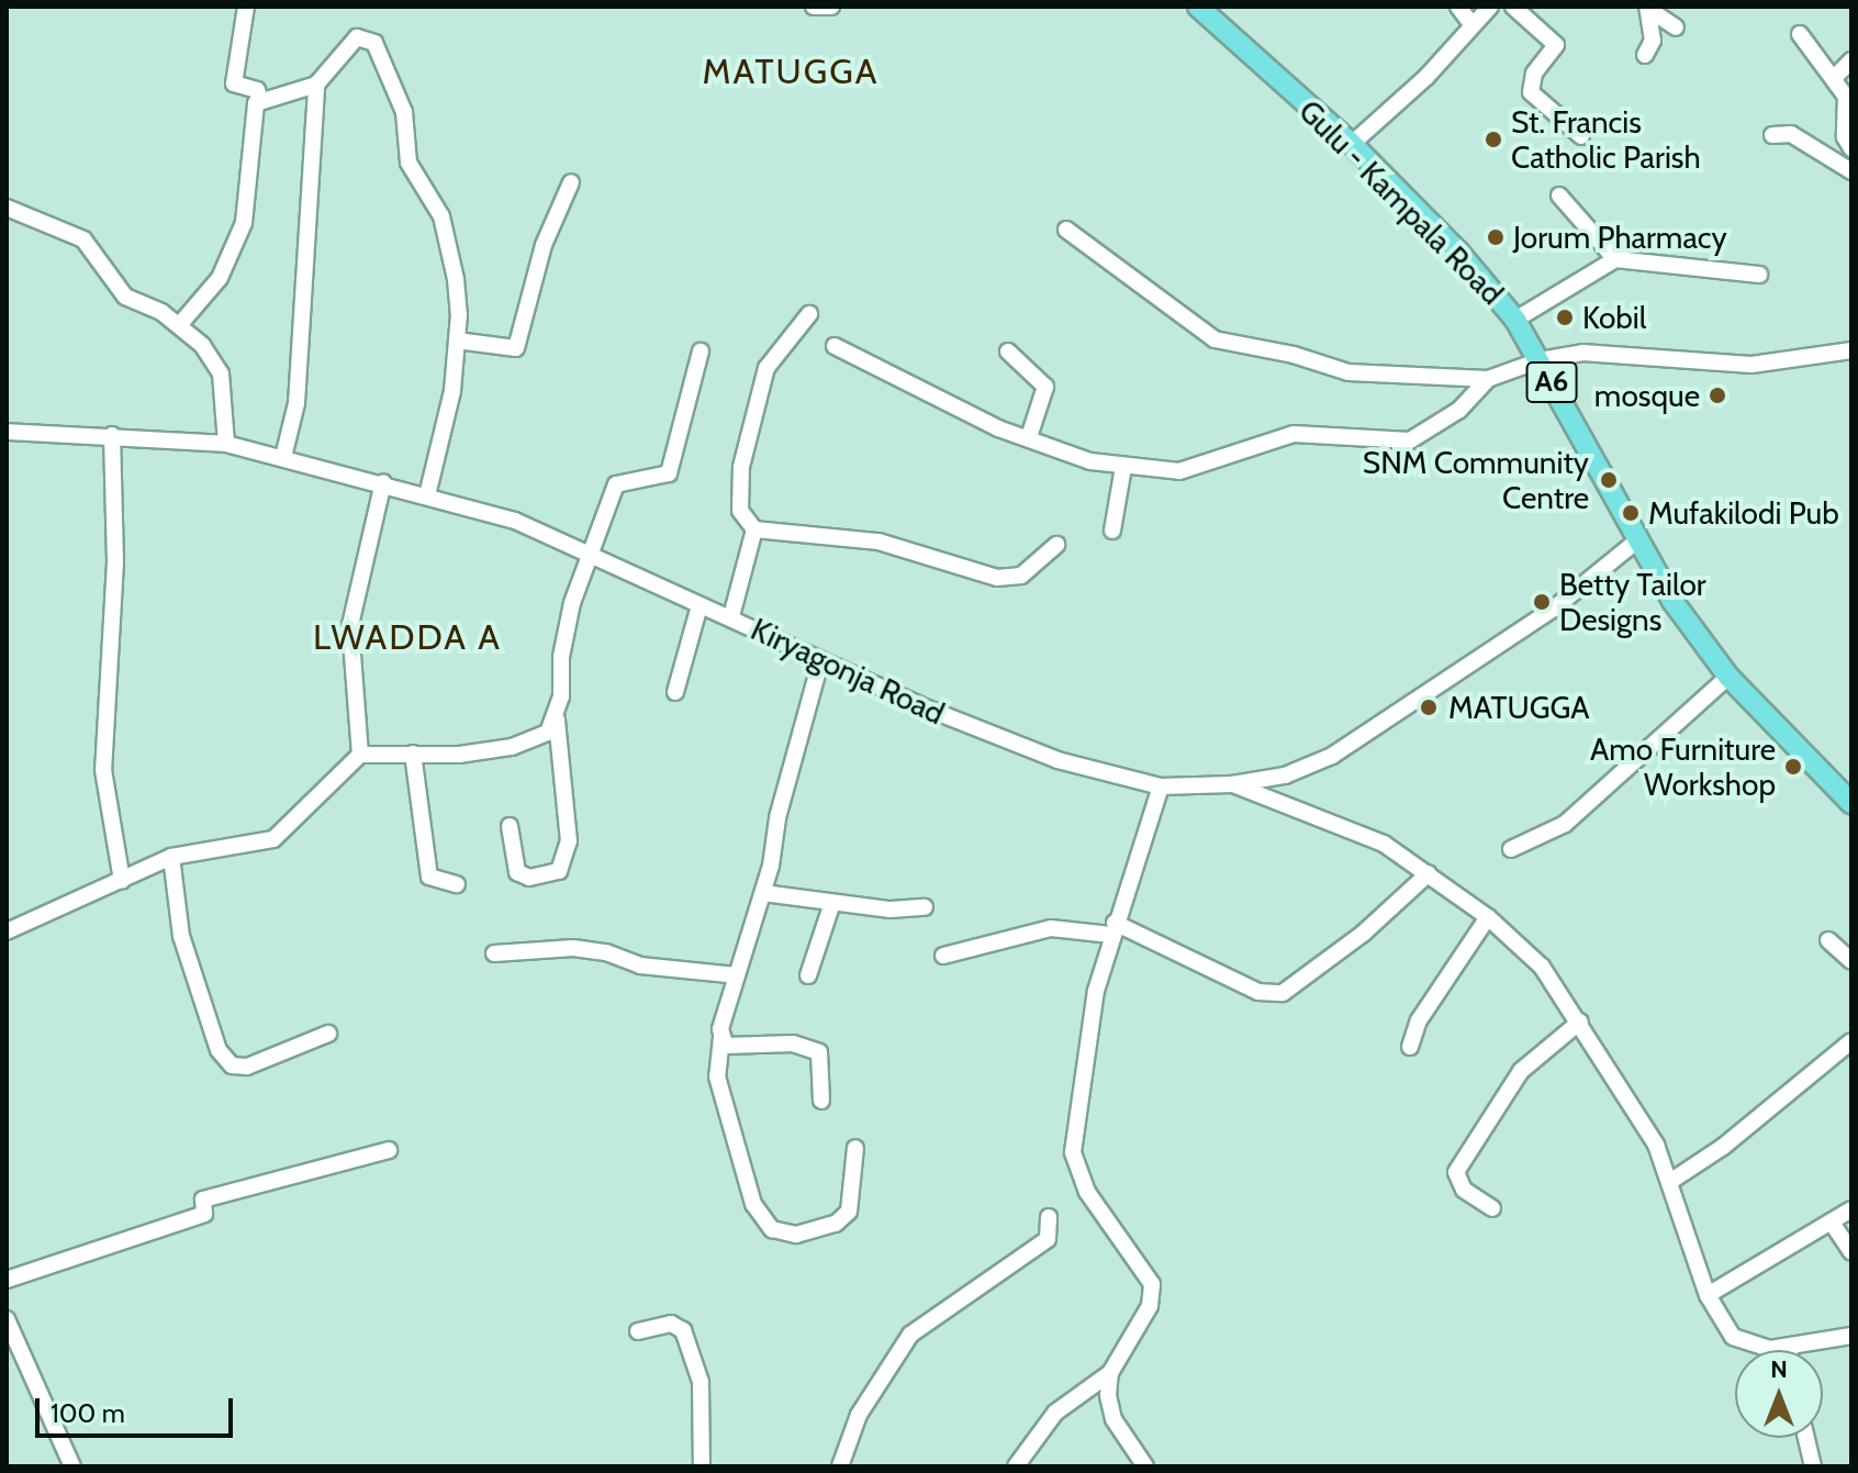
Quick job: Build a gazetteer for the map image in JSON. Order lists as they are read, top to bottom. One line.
{"streets":{"main road":["Gulu - Kampala Road","A6"],"street":["Kiryagonja Road"]},"crossings":[["Gulu - Kampala Road","Kiryagonja Road"]],"districts":["MATUGGA","LWADDA A"],"places":["St. Francis Catholic Parish","Jorum Pharmacy","Kobil","mosque","SNM Community Centre","Mufakilodi Pub","Betty Tailor Designs","MATUGGA","Amo Furniture Workshop"],"scale_bar":"100 m","north":"top"}
